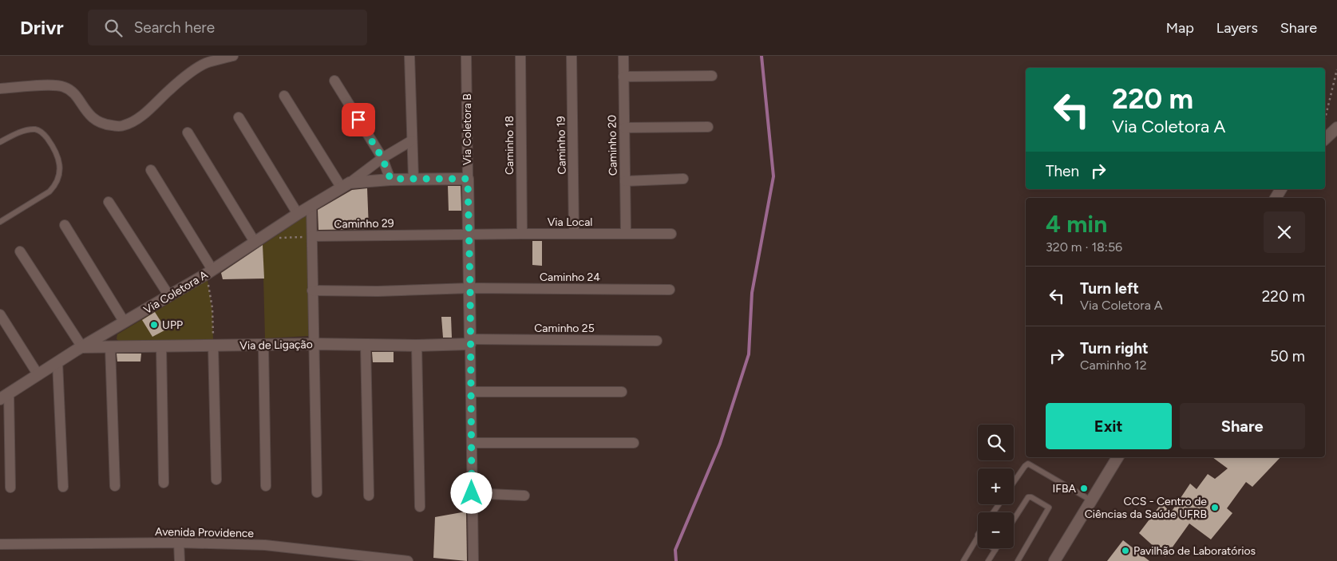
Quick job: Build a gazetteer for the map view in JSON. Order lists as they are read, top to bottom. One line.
{"streets":{"street":["Via Coletora B","Caminho 18","Caminho 19","Caminho 20","Via Local","Caminho 29","Caminho 24","Via Coletora A","Caminho 25","Via de Ligação","Avenida Providence"]},"crossings":[["Via Coletora B","Via Local"],["Via Coletora B","Caminho 29"],["Via Coletora B","Caminho 24"],["Via Coletora B","Via Coletora A"],["Via Coletora B","Caminho 25"],["Via Coletora B","Via de Ligação"],["Caminho 18","Via Local"],["Caminho 19","Via Local"],["Caminho 20","Via Local"],["Via Local","Caminho 29"],["Via Coletora A","Via de Ligação"],["Caminho 25","Via de Ligação"]],"places":["UPP","IFBA","CCS - Centro de Ciências da Saúde UFRB","Pavilhão de Laboratórios"],"page":{"header":"Drivr","search":"Search here","nav":["Map","Layers","Share"],"turn":["220 m","Via Coletora A"],"then":"Then","heading":["4 min","320 m · 18:56"],"list":[{"name":"Turn left","note":"Via Coletora A","value":"220 m"},{"name":"Turn right","note":"Caminho 12","value":"50 m"}],"buttons":["Exit","Share"],"map_buttons":["+","−"]}}
